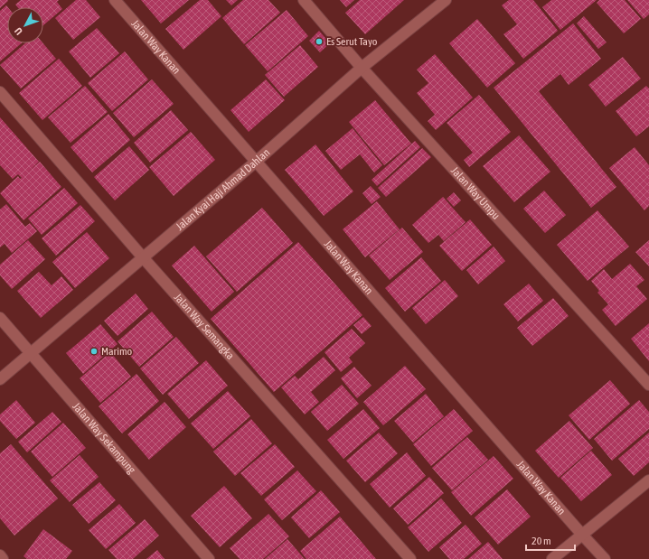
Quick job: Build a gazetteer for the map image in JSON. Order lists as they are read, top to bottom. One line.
{"streets":{"street":["Jalan Way Kanan","Jalan Kyai Haji Ahmad Dahlan","Jalan Way Umpu","Jalan Way Semangka","Jalan Way Sekampung"]},"crossings":[["Jalan Way Kanan","Jalan Kyai Haji Ahmad Dahlan"],["Jalan Kyai Haji Ahmad Dahlan","Jalan Way Umpu"],["Jalan Kyai Haji Ahmad Dahlan","Jalan Way Semangka"],["Jalan Kyai Haji Ahmad Dahlan","Jalan Way Sekampung"]],"places":["Es Serut Tayo","Marimo"],"scale_bar":"20 m","north":"bottom left"}
